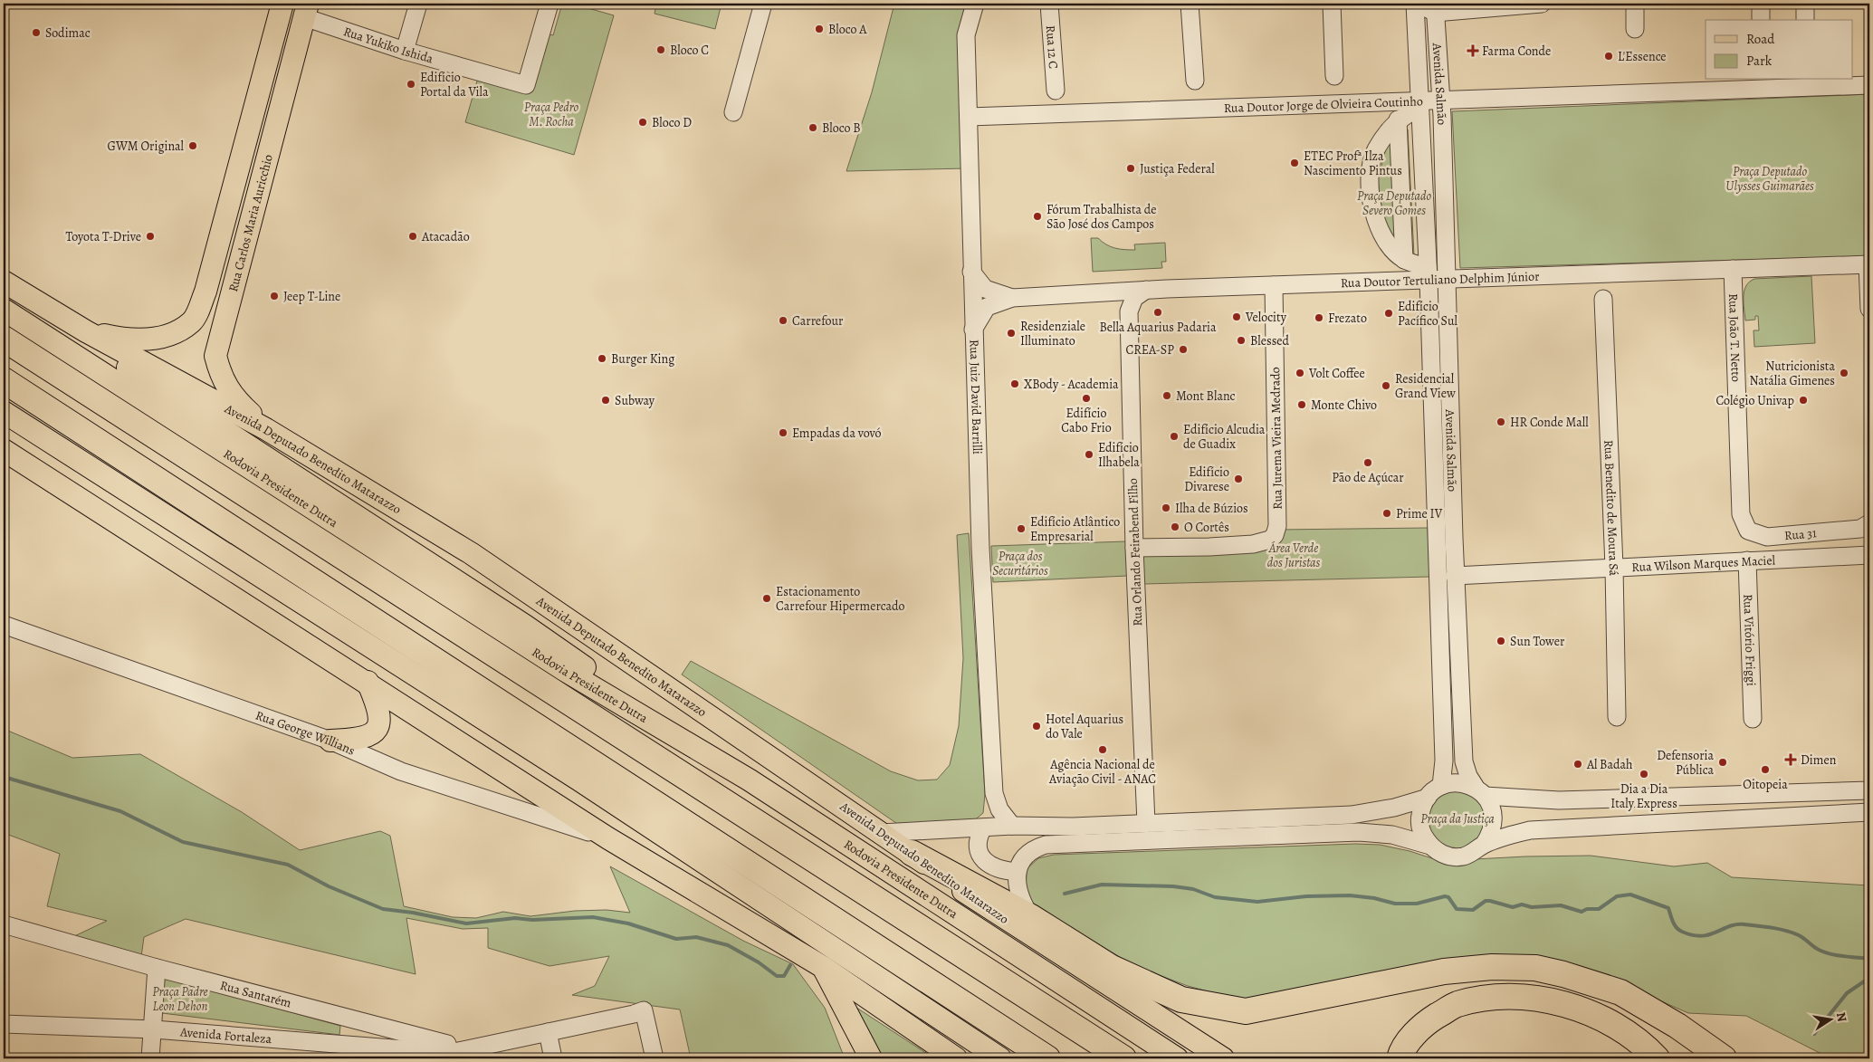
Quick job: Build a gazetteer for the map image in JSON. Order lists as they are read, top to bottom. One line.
{"streets":{"highway":["Rodovia Presidente Dutra"],"main road":["Rua Carlos Maria Auricchio","Avenida Deputado Benedito Matarazzo"],"street":["Rua Yukiko Ishida","Rua 12 C","Avenida Salmão","Rua Doutor Jorge de Olvieira Coutinho","Rua Doutor Tertuliano Delphim Júnior","Rua João T. Netto","Rua Juiz David Barrilli","Rua Jurema Vieira Medrado","Rua Benedito de Moura Sá","Rua 31","Rua Orlando Feirabend Filho","Rua Wilson Marques Maciel","Rua Vitório Friggi","Rua George Willians","Rua Santarém","Avenida Fortaleza"]},"crossings":[["Rua Yukiko Ishida","Rua Carlos Maria Auricchio"],["Avenida Salmão","Rua Doutor Jorge de Olvieira Coutinho"],["Avenida Salmão","Rua Doutor Tertuliano Delphim Júnior"],["Avenida Salmão","Rua Wilson Marques Maciel"],["Rua Doutor Jorge de Olvieira Coutinho","Rua Juiz David Barrilli"],["Rua Carlos Maria Auricchio","Avenida Deputado Benedito Matarazzo"],["Rua Doutor Tertuliano Delphim Júnior","Rua João T. Netto"],["Rua Doutor Tertuliano Delphim Júnior","Rua Juiz David Barrilli"],["Rua Doutor Tertuliano Delphim Júnior","Rua Jurema Vieira Medrado"],["Rua Doutor Tertuliano Delphim Júnior","Rua Orlando Feirabend Filho"],["Rua João T. Netto","Rua 31"],["Rua Jurema Vieira Medrado","Rua Orlando Feirabend Filho"],["Rua Benedito de Moura Sá","Rua Wilson Marques Maciel"],["Rua Wilson Marques Maciel","Rua Vitório Friggi"],["Rua Santarém","Avenida Fortaleza"]],"parks":["Praça Pedro M. Rocha","Praça Deputado Ulysses Guimarães","Praça Deputado Severo Gomes","Área Verde dos Juristas","Praça dos Securitários","Praça da Justiça","Praça Padre Leon Dehon"],"places":{"other":["Bloco A","Sodimac","Bloco C","L'Essence","Edifício Portal da Vila","Bloco D","Bloco B","GWM Original","ETEC Profª Ilza Nascimento Pintus","Justiça Federal","Fórum Trabalhista de São José dos Campos","Toyota T-Drive","Atacadão","Jeep T-Line","Bella Aquarius Padaria","Edifício Pacífico Sul","Velocity","Frezato","Carrefour","Residenziale Illuminato","Blessed","CREA-SP","Burger King","Volt Coffee","Nutricionista Natália Gimenes","XBody - Academia","Residencial Grand View","Mont Blanc","Edifício Cabo Frio","Subway","Colégio Univap","Monte Chivo","HR Conde Mall","Empadas da vovó","Edifício Alcudia de Guadix","Edifício Ilhabela","Pão de Açúcar","Edifício Divarese","Ilha de Búzios","Prime IV","O Cortês","Edifício Atlântico Empresarial","Estacionamento Carrefour Hipermercado","Sun Tower","Hotel Aquarius do Vale","Agência Nacional de Aviação Civil - ANAC","Defensoria Pública","Al Badah","Oitopeia","Dia a Dia Italy Express"],"health":["Farma Conde","Dimen"]},"legend":["Road","Park"],"north":"right"}
